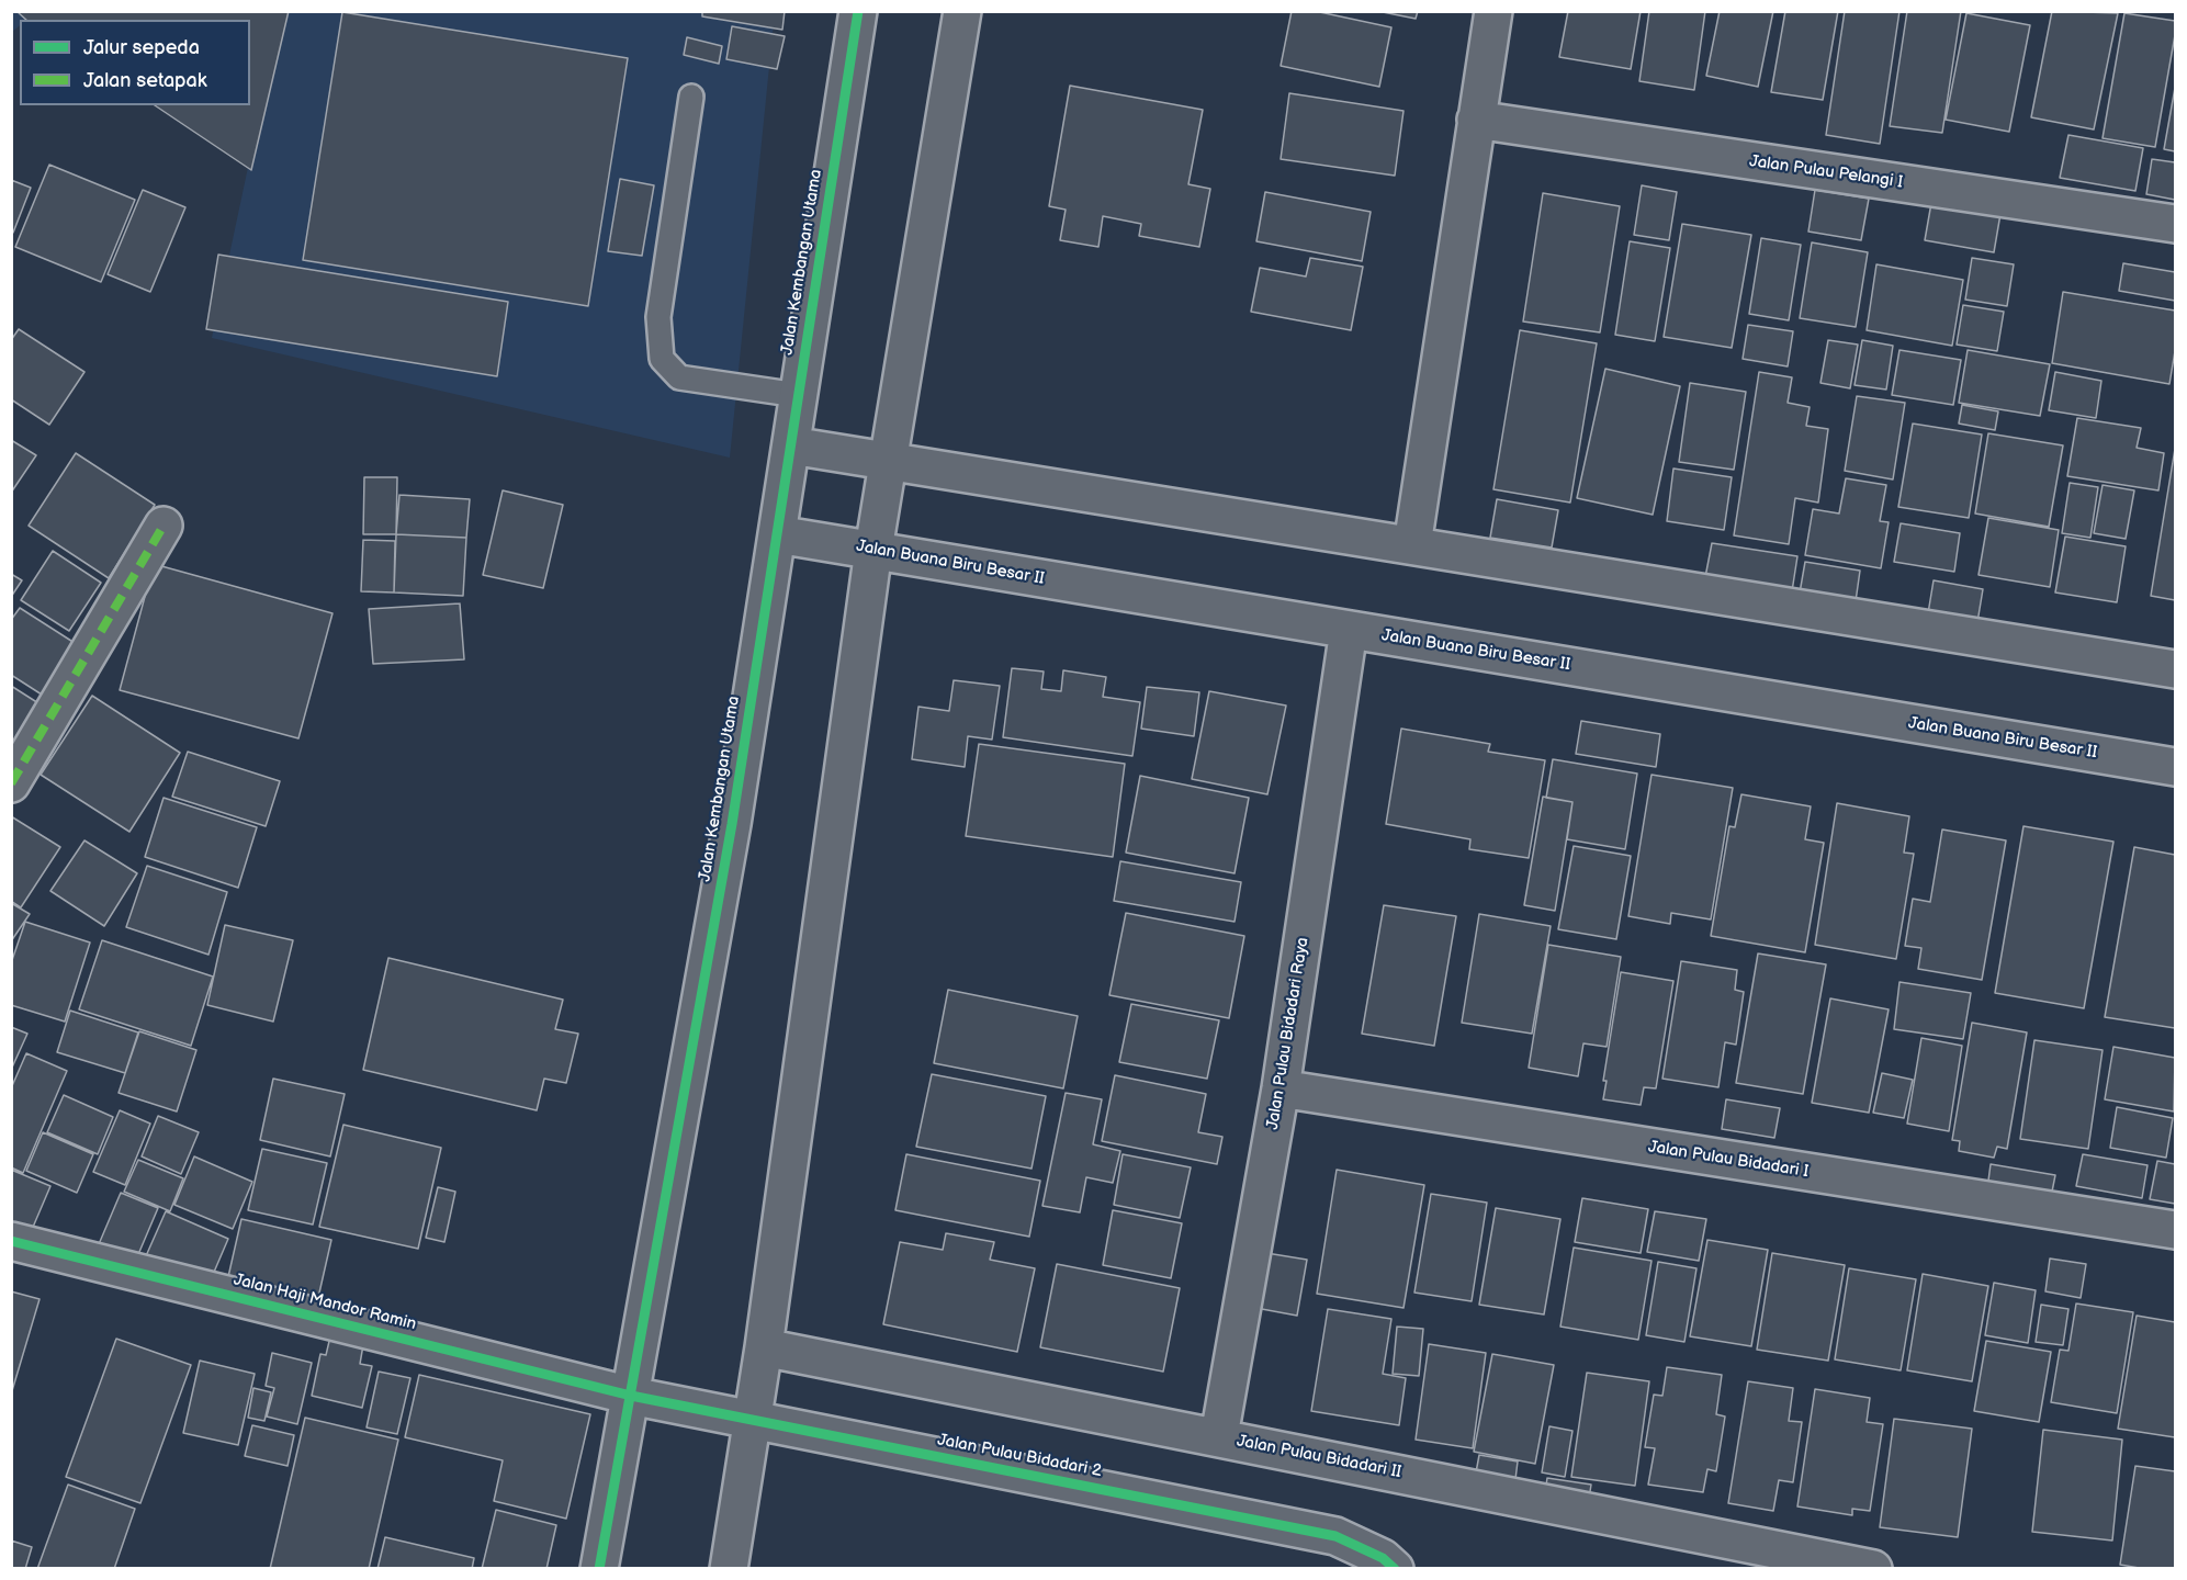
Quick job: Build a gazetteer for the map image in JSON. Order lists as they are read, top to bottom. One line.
{"streets":{"street":["Jalan Pulau Pelangi I","Jalan Kembangan Utama","Jalan Buana Biru Besar II","Jalan Pulau Bidadari Raya","Jalan Pulau Bidadari I","Jalan Haji Mandor Ramin","Jalan Pulau Bidadari 2","Jalan Pulau Bidadari II"]},"crossings":[["Jalan Kembangan Utama","Jalan Buana Biru Besar II"],["Jalan Kembangan Utama","Jalan Haji Mandor Ramin"],["Jalan Kembangan Utama","Jalan Pulau Bidadari 2"],["Jalan Buana Biru Besar II","Jalan Pulau Bidadari Raya"],["Jalan Pulau Bidadari Raya","Jalan Pulau Bidadari I"],["Jalan Pulau Bidadari Raya","Jalan Pulau Bidadari II"],["Jalan Haji Mandor Ramin","Jalan Pulau Bidadari 2"]],"legend":["Jalur sepeda","Jalan setapak"]}
